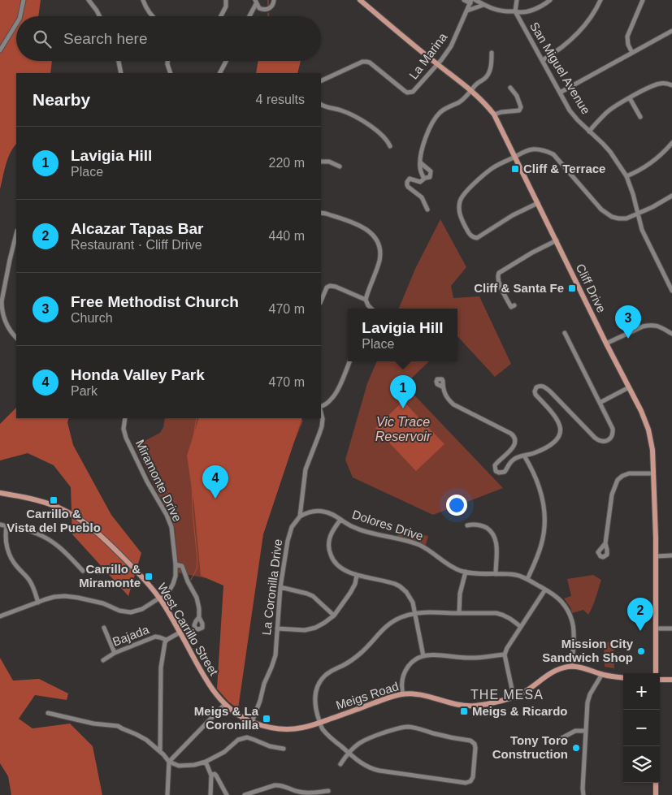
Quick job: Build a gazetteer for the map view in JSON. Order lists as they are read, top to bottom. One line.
{"streets":{"main road":["Cliff Drive","West Carrillo Street","Meigs Road"],"street":["La Marina","San Miguel Avenue","Miramonte Drive","Dolores Drive","La Coronilla Drive","Bajada"]},"crossings":[["La Marina","Cliff Drive"],["Miramonte Drive","West Carrillo Street"],["Dolores Drive","La Coronilla Drive"],["Dolores Drive","Meigs Road"],["La Coronilla Drive","West Carrillo Street"],["La Coronilla Drive","Meigs Road"],["West Carrillo Street","Meigs Road"]],"districts":["THE MESA"],"water":["Vic Trace Reservoir"],"places":{"transit":["Cliff & Terrace","Cliff & Santa Fe","Carrillo & Vista del Pueblo","Carrillo & Miramonte","Meigs & Ricardo","Meigs & La Coronilla"],"other":["Mission City Sandwich Shop","Tony Toro Construction"]},"page":{"search":"Search here","heading":["Nearby","4 results"],"list":[{"mark":"1","name":"Lavigia Hill","note":"Place","value":"220 m"},{"mark":"2","name":"Alcazar Tapas Bar","note":"Restaurant · Cliff Drive","value":"440 m"},{"mark":"3","name":"Free Methodist Church","note":"Church","value":"470 m"},{"mark":"4","name":"Honda Valley Park","note":"Park","value":"470 m"}],"pins":["3","1","4","2"],"popup":["Lavigia Hill","Place"],"map_buttons":["+","−"]}}
